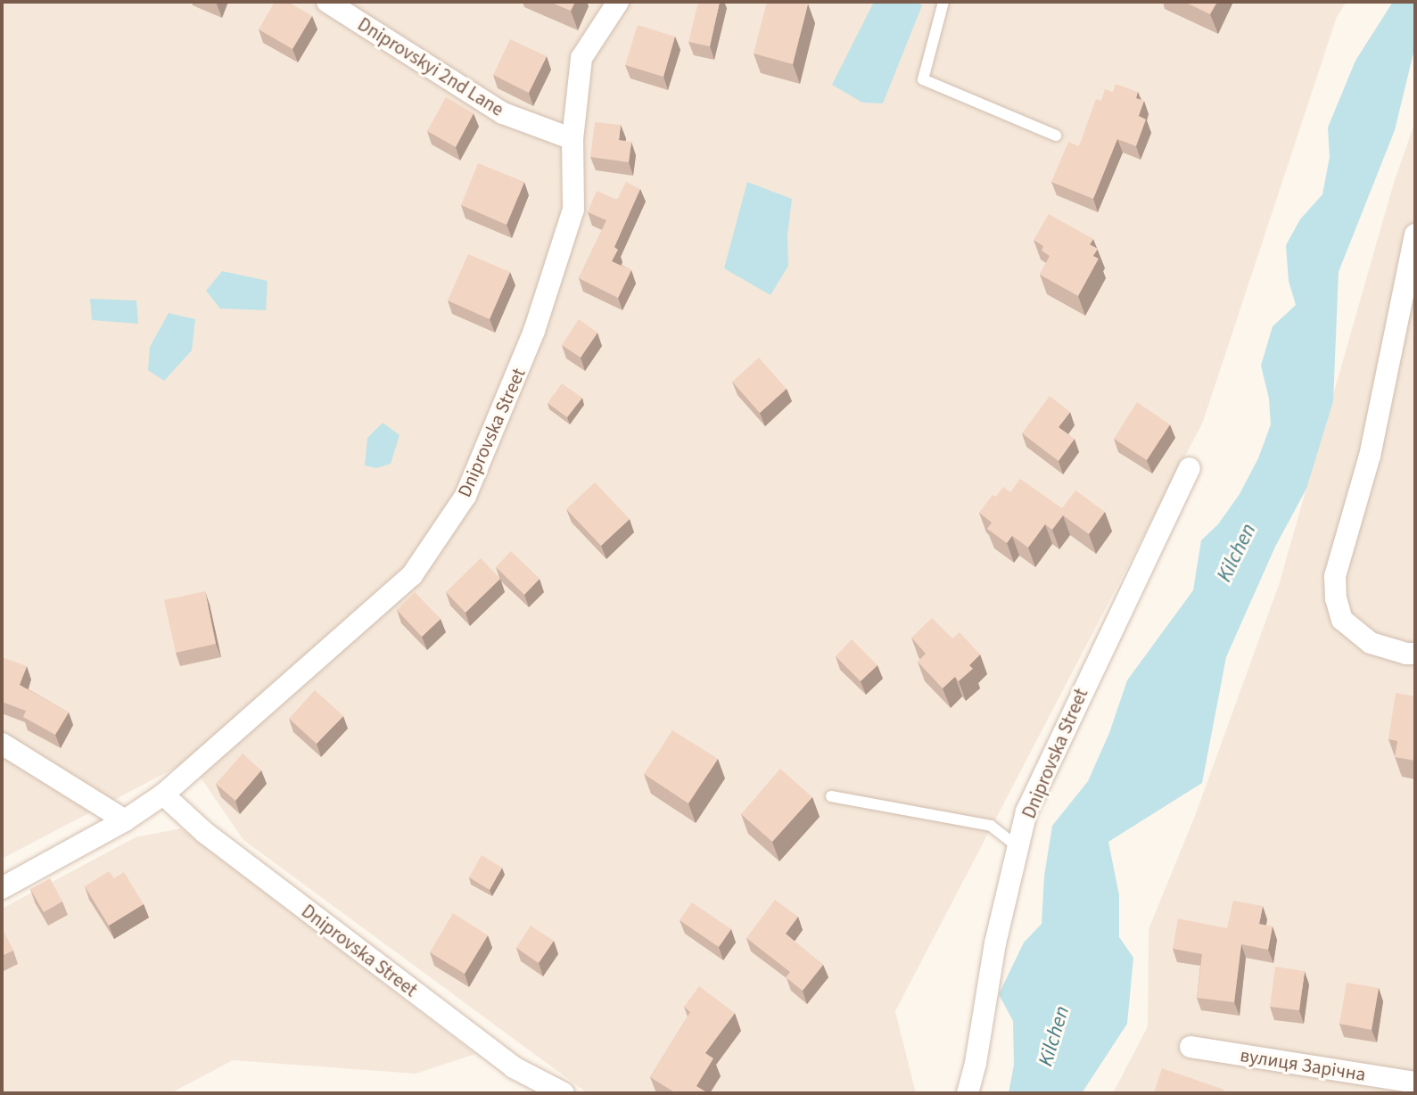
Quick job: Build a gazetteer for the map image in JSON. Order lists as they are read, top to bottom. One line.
{"streets":{"street":["Dniprovskyi 2nd Lane","Dniprovska Street","вулиця Зарічна"]},"crossings":[["Dniprovskyi 2nd Lane","Dniprovska Street"]],"water":["Kilchen"]}
